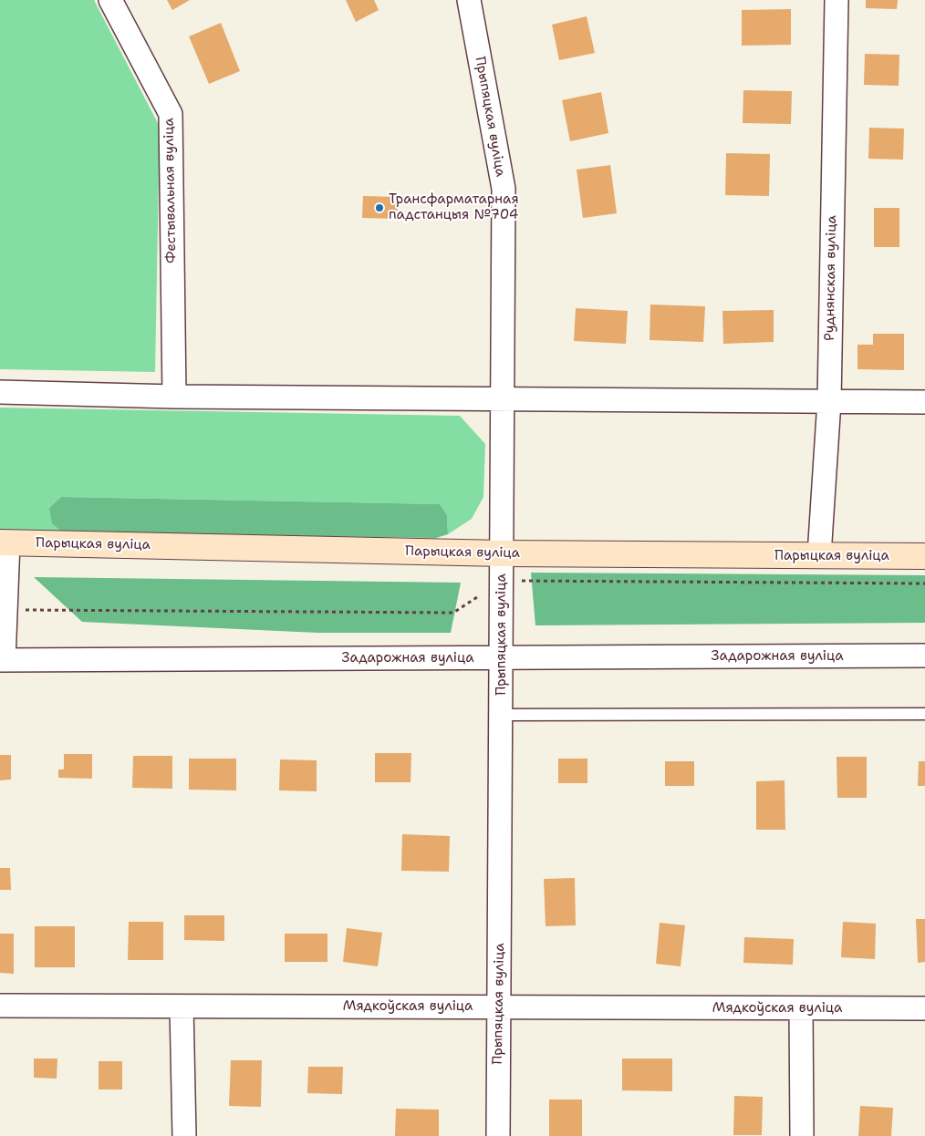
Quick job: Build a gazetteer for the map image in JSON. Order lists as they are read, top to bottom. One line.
{"streets":{"main road":["Парыцкая вуліца"],"street":["Прыпяцкая вуліца","Фестывальная вуліца","Руднянская вуліца","Задарожная вуліца","Мядкоўская вуліца"]},"crossings":[["Прыпяцкая вуліца","Парыцкая вуліца"],["Прыпяцкая вуліца","Задарожная вуліца"],["Прыпяцкая вуліца","Мядкоўская вуліца"],["Руднянская вуліца","Парыцкая вуліца"]],"places":["Трансфарматарная падстанцыя №704"]}
